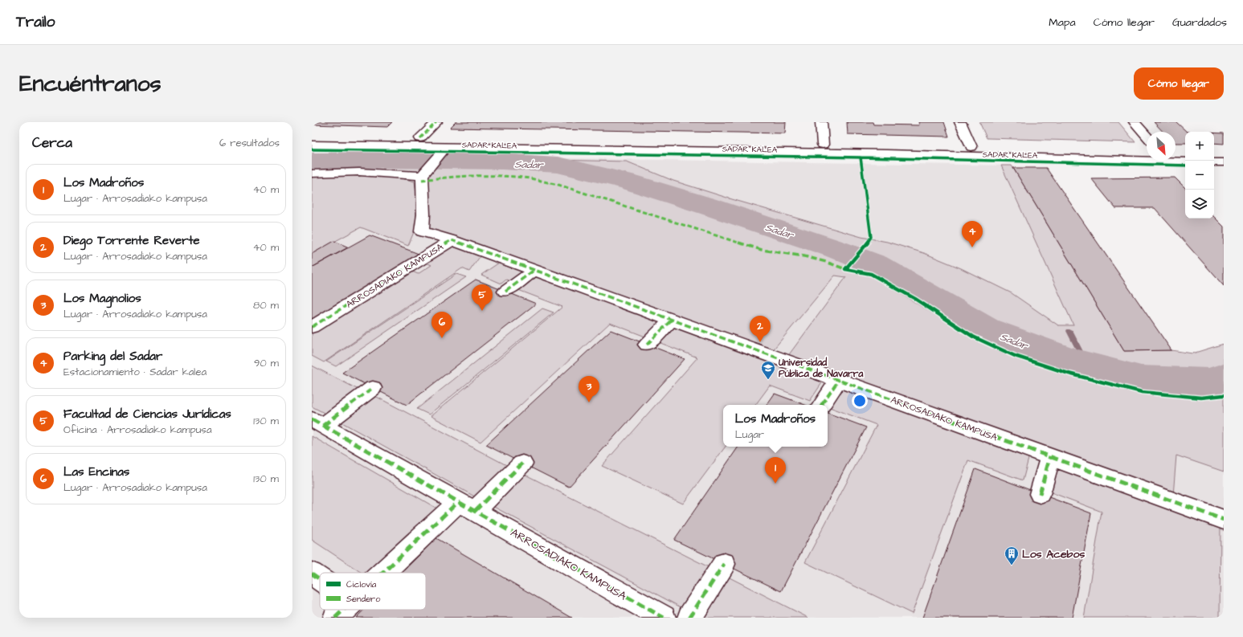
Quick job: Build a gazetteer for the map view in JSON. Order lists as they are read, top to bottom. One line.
{"streets":{"street":["SADAR KALEA","ARROSADIAKO KAMPUSA"]},"water":["Sadar"],"places":{"school or university":["Universidad Pública de Navarra"],"building":["Los Acebos"]},"legend":["Ciclovía","Sendero"],"north":"bottom right","page":{"header":"Trailo","nav":["Mapa","Cómo llegar","Guardados"],"buttons":"Cómo llegar","title":"Encuéntranos","heading":["Cerca","6 resultados"],"map_buttons":["+","−"],"list":[{"mark":"1","name":"Los Madroños","note":"Lugar · Arrosadiako kampusa","value":"40 m"},{"mark":"2","name":"Diego Torrente Reverte","note":"Lugar · Arrosadiako kampusa","value":"40 m"},{"mark":"3","name":"Los Magnolios","note":"Lugar · Arrosadiako kampusa","value":"80 m"},{"mark":"4","name":"Parking del Sadar","note":"Estacionamiento · Sadar kalea","value":"90 m"},{"mark":"5","name":"Facultad de Ciencias Jurídicas","note":"Oficina · Arrosadiako kampusa","value":"130 m"},{"mark":"6","name":"Las Encinas","note":"Lugar · Arrosadiako kampusa","value":"130 m"}],"pins":["4","5","6","2","3","1"],"popup":["Los Madroños","Lugar"]}}
